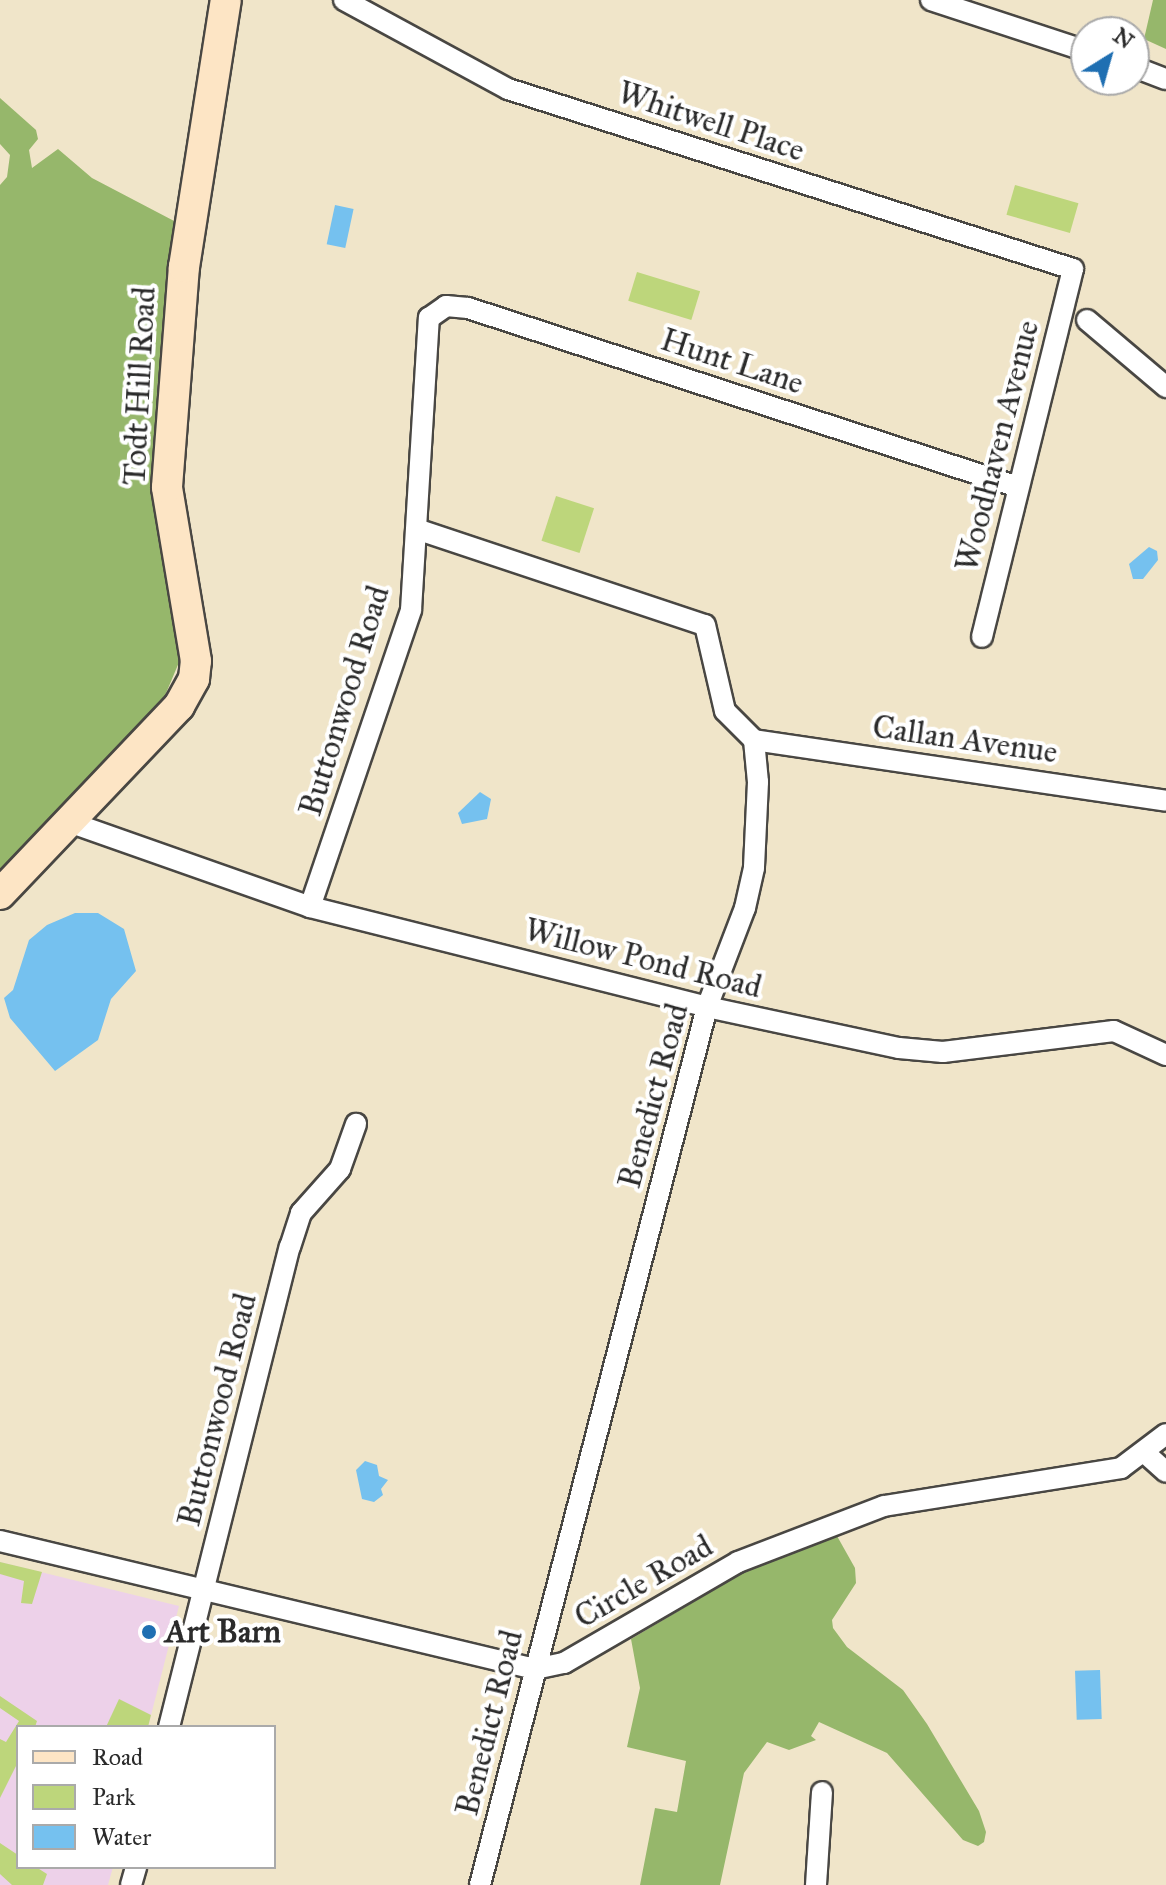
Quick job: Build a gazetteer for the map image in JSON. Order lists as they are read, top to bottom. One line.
{"streets":{"street":["Whitwell Place","Hunt Lane","Todt Hill Road","Woodhaven Avenue","Buttonwood Road","Callan Avenue","Willow Pond Road","Benedict Road","Circle Road"]},"crossings":[["Whitwell Place","Woodhaven Avenue"],["Hunt Lane","Woodhaven Avenue"],["Hunt Lane","Buttonwood Road"],["Todt Hill Road","Willow Pond Road"],["Buttonwood Road","Willow Pond Road"],["Buttonwood Road","Circle Road"],["Callan Avenue","Benedict Road"],["Willow Pond Road","Benedict Road"],["Benedict Road","Circle Road"]],"places":["Art Barn"],"legend":["Road","Park","Water"],"north":"top right"}
